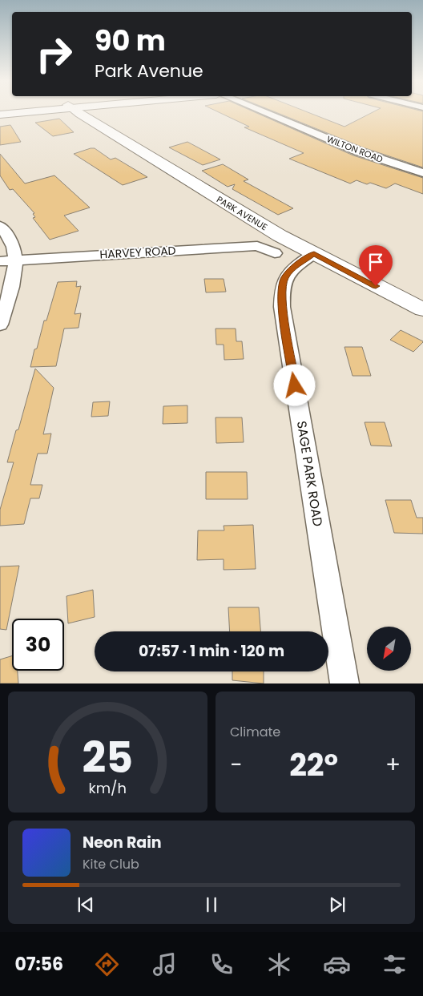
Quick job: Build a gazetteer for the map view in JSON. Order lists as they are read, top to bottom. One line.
{"streets":{"main road":["PARK AVENUE"],"street":["WILTON ROAD","HARVEY ROAD","SAGE PARK ROAD"]},"crossings":[["PARK AVENUE","SAGE PARK ROAD"]],"north":"bottom left","page":{"turn":["90 m","Park Avenue"],"limit":"30","trip":"07:57 · 1 min · 120 m","tile":"Climate","heat":["−","22°","+"],"song":["Neon Rain","Kite Club"],"tabs":"07:56","gauge":["25","km/h"]}}
